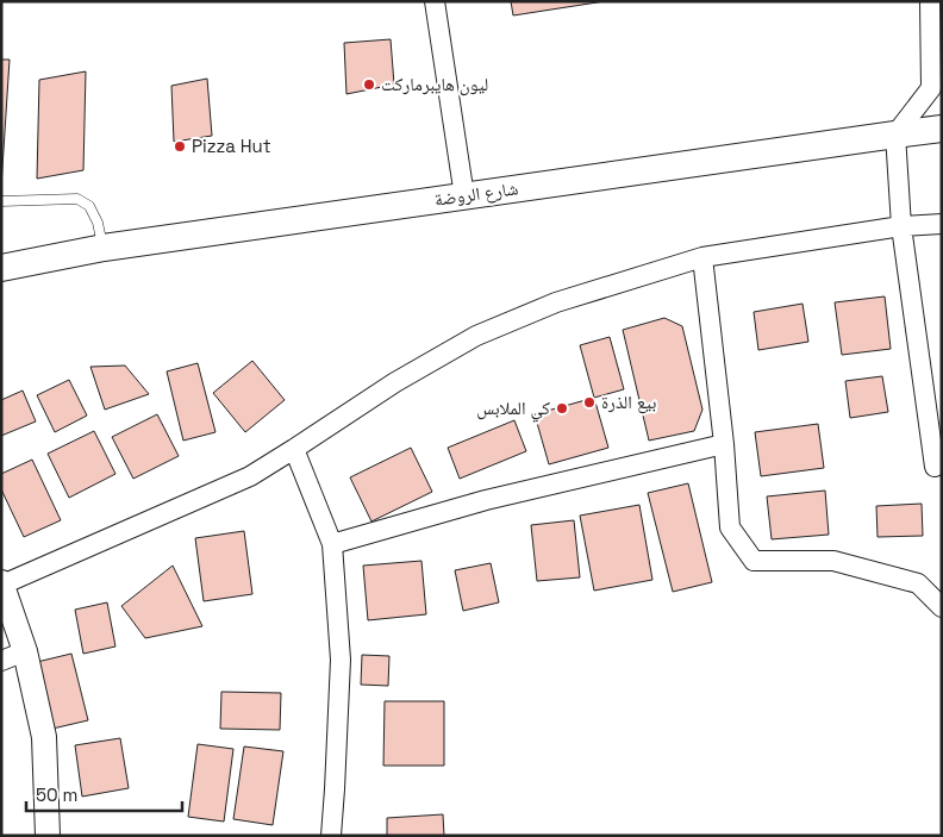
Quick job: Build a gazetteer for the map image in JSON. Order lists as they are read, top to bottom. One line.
{"streets":{"main road":["شارع الروضة"]},"places":["ليون هايبرماركت","Pizza Hut","بيع الذرة","كي الملابس"],"scale_bar":"50 m"}
